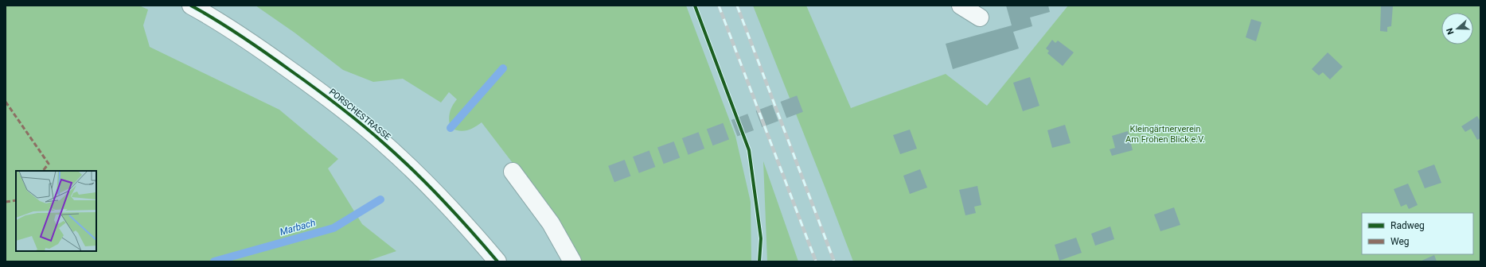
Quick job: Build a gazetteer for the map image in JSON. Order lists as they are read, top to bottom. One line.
{"streets":{"street":["PORSCHESTRASSE"]},"water":["Marbach"],"parks":["Kleingärtnerverein Am Frohen Blick e.V."],"legend":["Radweg","Weg"],"north":"left"}
